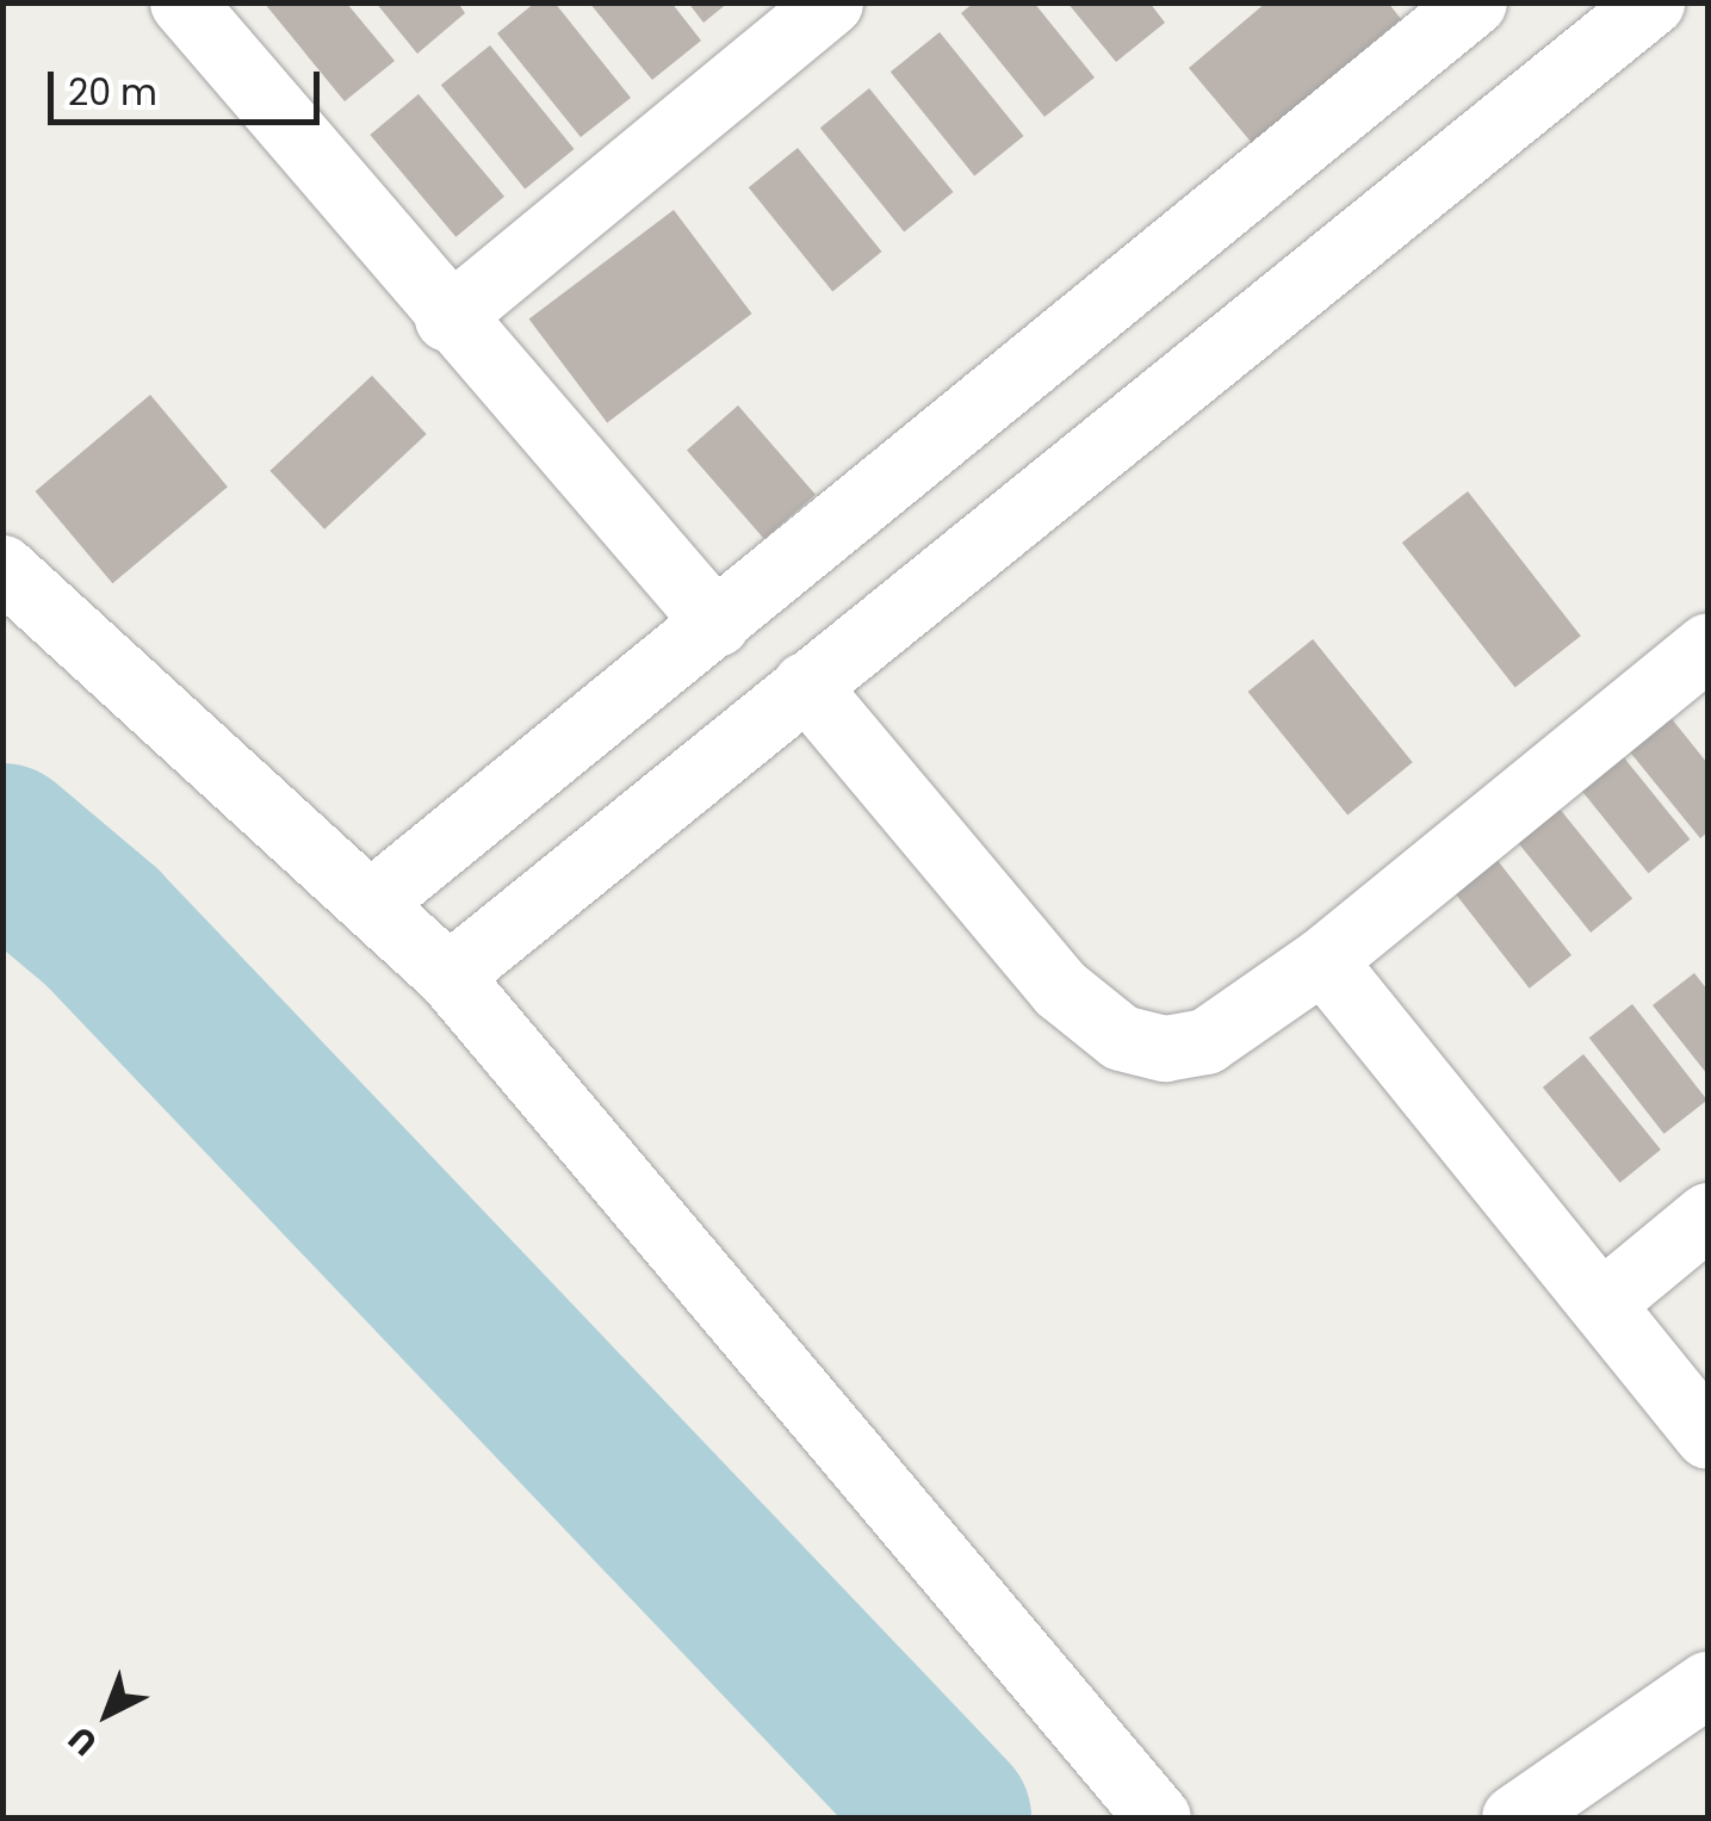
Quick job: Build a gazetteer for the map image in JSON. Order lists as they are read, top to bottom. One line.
{"scale_bar":"20 m","north":"bottom left"}
